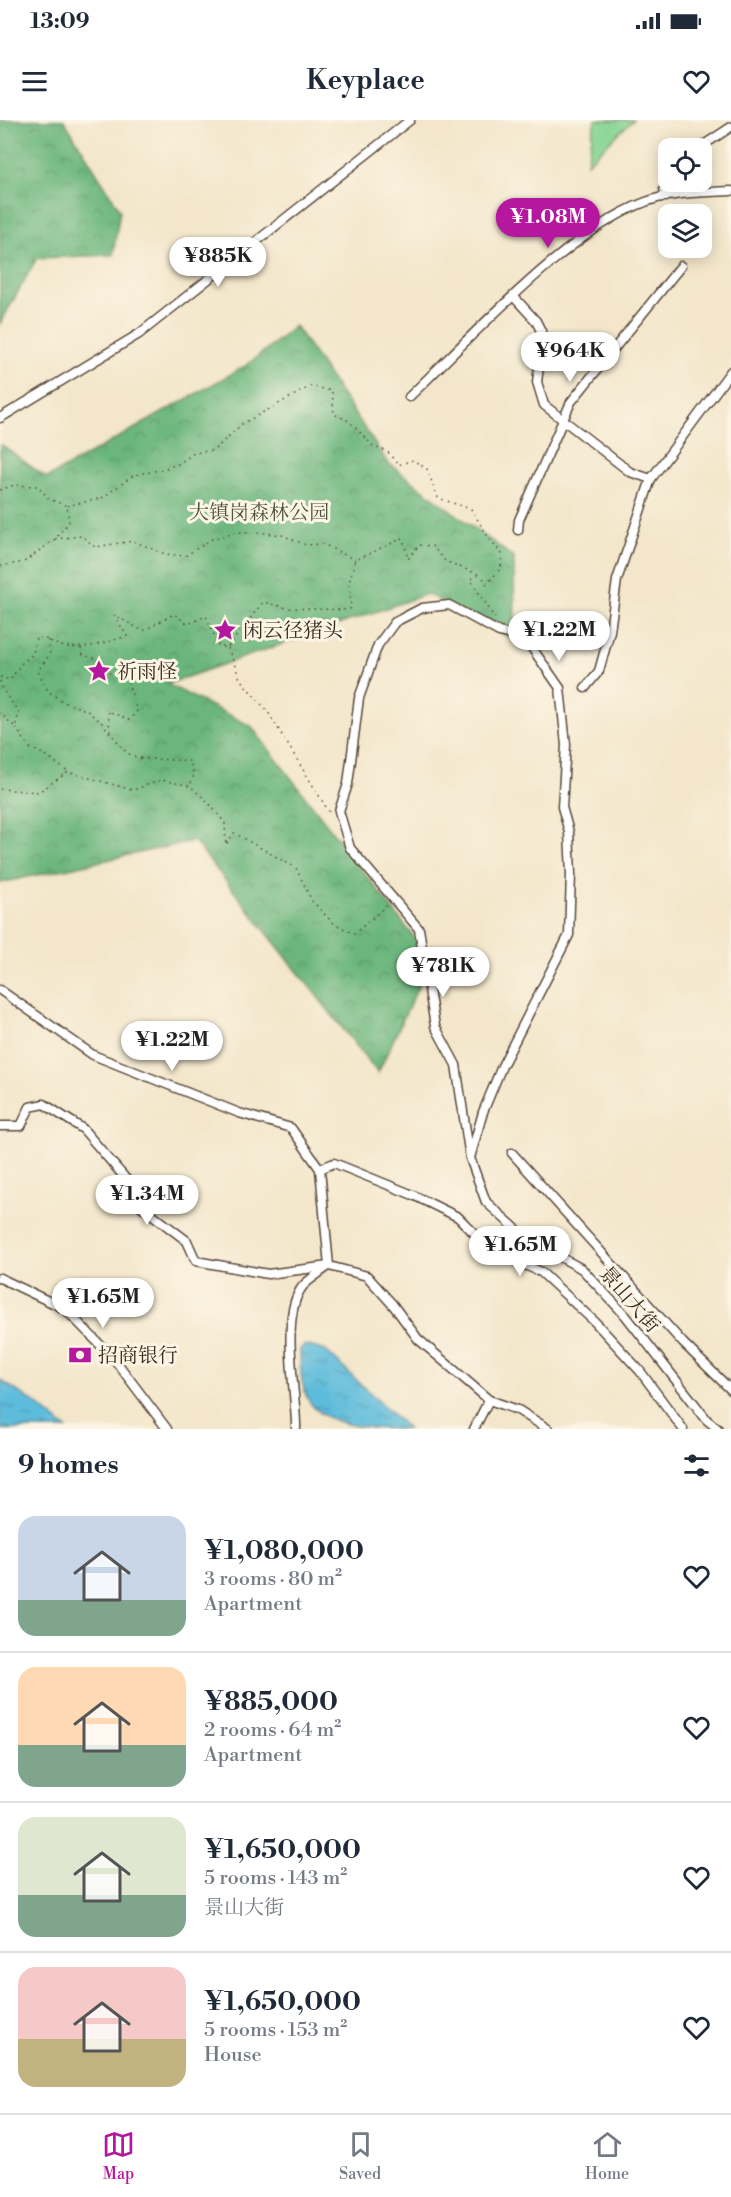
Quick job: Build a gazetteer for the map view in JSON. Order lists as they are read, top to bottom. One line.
{"streets":{"street":["景山大街"]},"parks":["大镇岗森林公园"],"places":{"place":["闲云径猪头","祈雨怪"],"bank":["招商银行"]},"page":{"status":"13:09","header":"Keyplace","price":["¥1.08M","¥885K","¥964K","¥1.22M","¥781K","¥1.22M","¥1.34M","¥1.65M","¥1.65M"],"heading":"9 homes","list":[{"name":"¥1,080,000","note":"3 rooms · 80 m² · Apartment"},{"name":"¥885,000","note":"2 rooms · 64 m² · Apartment"},{"name":"¥1,650,000","note":"5 rooms · 143 m² · 景山大街"},{"name":"¥1,650,000","note":"5 rooms · 153 m² · House"}],"tabs":["Map","Saved","Home"]}}
